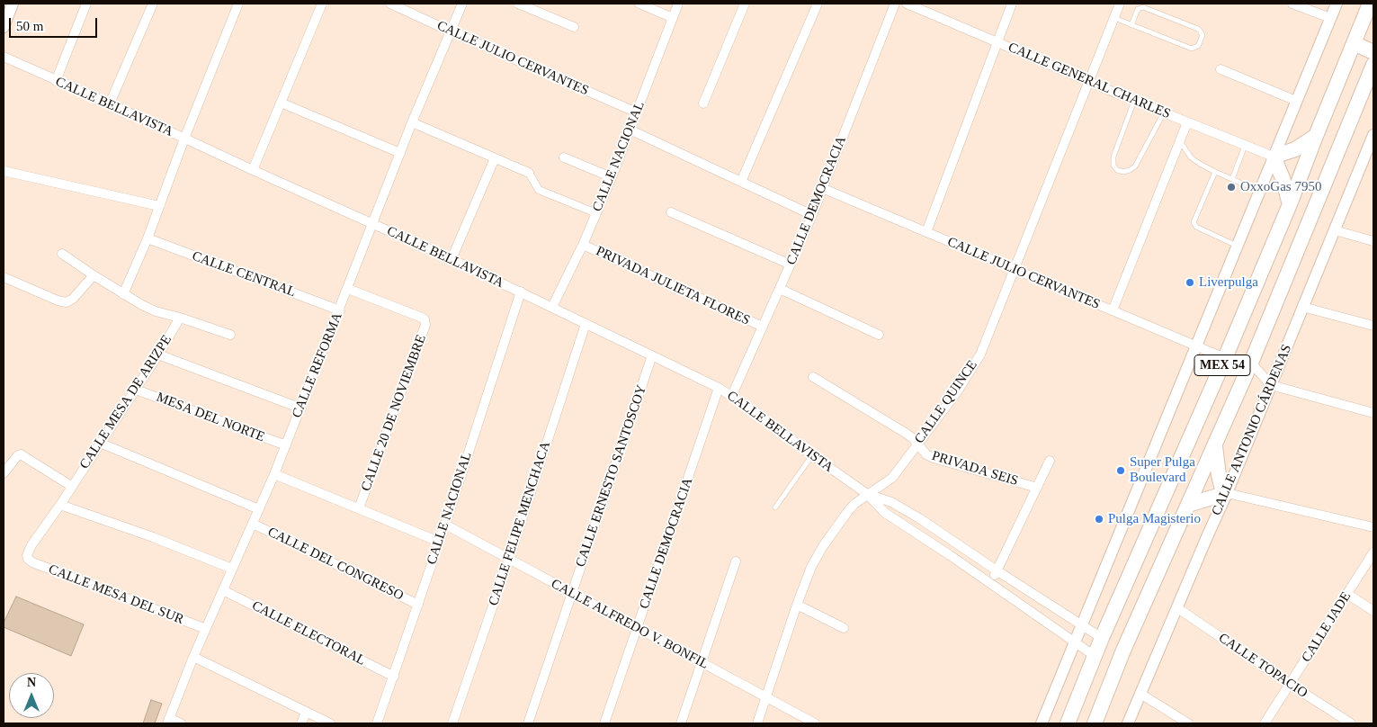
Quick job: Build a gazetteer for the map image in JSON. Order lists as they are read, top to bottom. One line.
{"streets":{"main road":["MEX 54"],"street":["CALLE JULIO CERVANTES","CALLE GENERAL CHARLES","CALLE BELLAVISTA","CALLE NACIONAL","CALLE DEMOCRACIA","CALLE CENTRAL","PRIVADA JULIETA FLORES","CALLE REFORMA","CALLE MESA DE ARIZPE","CALLE QUINCE","CALLE 20 DE NOVIEMBRE","MESA DEL NORTE","CALLE ANTONIO CÁRDENAS","PRIVADA SEIS","CALLE ERNESTO SANTOSCOY","CALLE FELIPE MENCHACA","CALLE DEL CONGRESO","CALLE MESA DEL SUR","CALLE ALFREDO V. BONFIL","CALLE JADE","CALLE ELECTORAL","CALLE TOPACIO"]},"crossings":[["CALLE JULIO CERVANTES","CALLE NACIONAL"],["CALLE JULIO CERVANTES","CALLE DEMOCRACIA"],["CALLE JULIO CERVANTES","CALLE REFORMA"],["CALLE JULIO CERVANTES","MEX 54"],["CALLE JULIO CERVANTES","CALLE QUINCE"],["CALLE GENERAL CHARLES","CALLE QUINCE"],["CALLE BELLAVISTA","CALLE NACIONAL"],["CALLE BELLAVISTA","CALLE DEMOCRACIA"],["CALLE BELLAVISTA","CALLE REFORMA"],["CALLE BELLAVISTA","MEX 54"],["CALLE BELLAVISTA","CALLE QUINCE"],["CALLE BELLAVISTA","PRIVADA SEIS"],["CALLE BELLAVISTA","CALLE ERNESTO SANTOSCOY"],["CALLE BELLAVISTA","CALLE FELIPE MENCHACA"],["CALLE NACIONAL","PRIVADA JULIETA FLORES"],["CALLE NACIONAL","CALLE DEL CONGRESO"],["CALLE NACIONAL","CALLE ALFREDO V. BONFIL"],["CALLE NACIONAL","CALLE ELECTORAL"],["CALLE DEMOCRACIA","PRIVADA JULIETA FLORES"],["CALLE DEMOCRACIA","CALLE ALFREDO V. BONFIL"],["CALLE CENTRAL","CALLE REFORMA"],["CALLE REFORMA","CALLE 20 DE NOVIEMBRE"],["CALLE REFORMA","MESA DEL NORTE"],["CALLE REFORMA","CALLE DEL CONGRESO"],["CALLE REFORMA","CALLE MESA DEL SUR"],["CALLE REFORMA","CALLE ELECTORAL"],["CALLE MESA DE ARIZPE","MESA DEL NORTE"],["CALLE MESA DE ARIZPE","CALLE MESA DEL SUR"],["CALLE QUINCE","PRIVADA SEIS"],["CALLE QUINCE","CALLE ALFREDO V. BONFIL"],["CALLE ANTONIO CÁRDENAS","CALLE TOPACIO"],["CALLE ERNESTO SANTOSCOY","CALLE ALFREDO V. BONFIL"],["CALLE FELIPE MENCHACA","CALLE ALFREDO V. BONFIL"],["CALLE JADE","CALLE TOPACIO"]],"places":["OxxoGas 7950","Liverpulga","Super Pulga Boulevard","Pulga Magisterio"],"scale_bar":"50 m","north":"top"}
